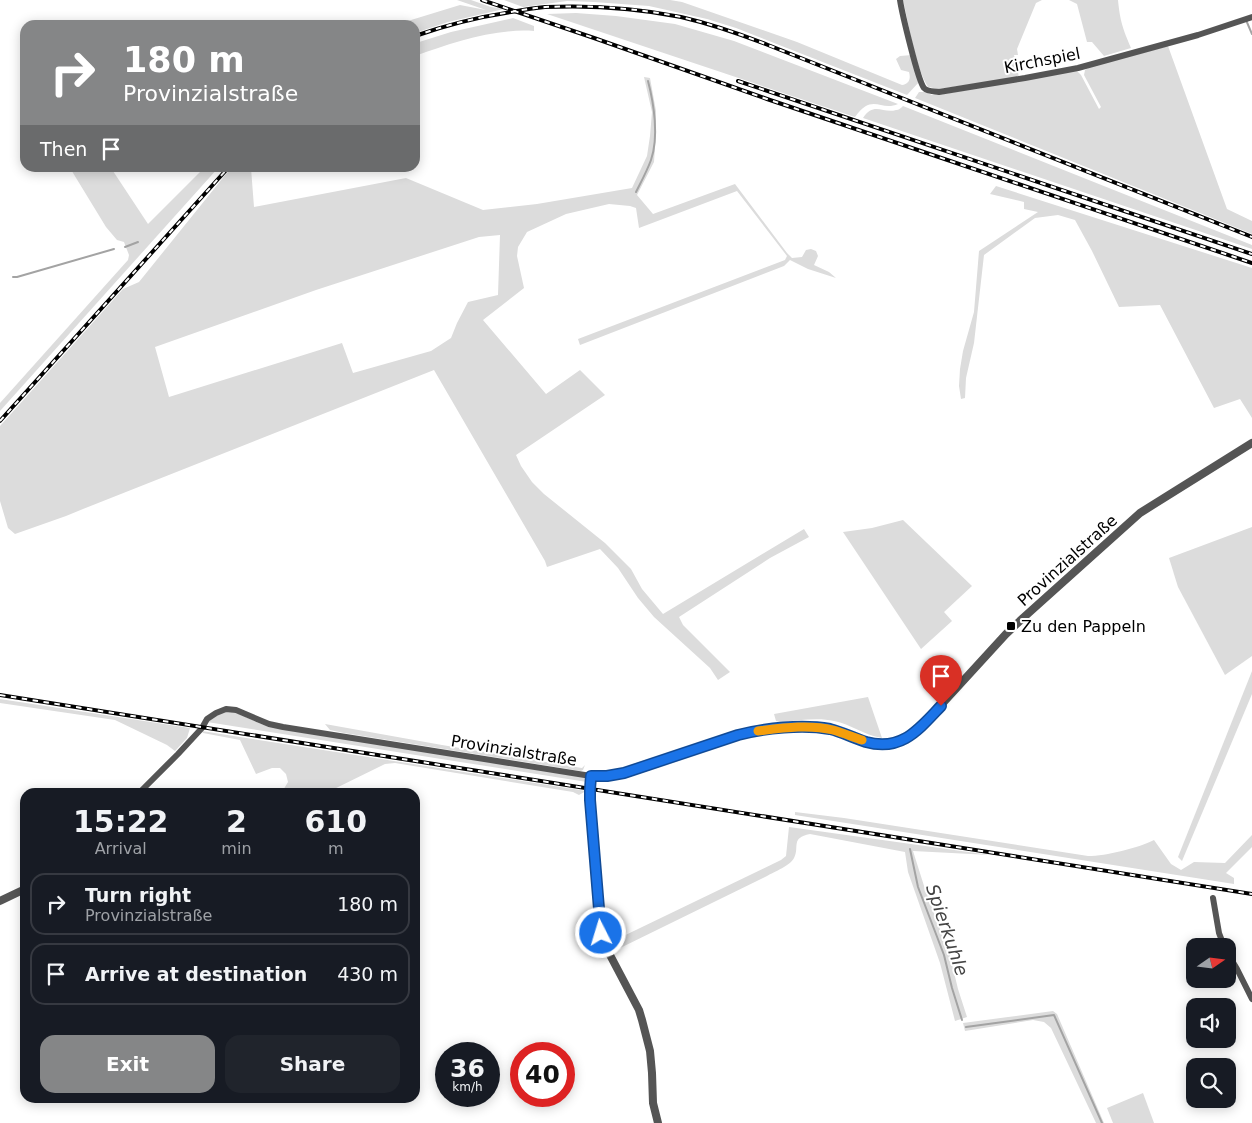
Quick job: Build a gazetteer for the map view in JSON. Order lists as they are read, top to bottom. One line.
{"streets":{"street":["Kirchspiel","Provinzialstraße"]},"water":["Spierkuhle"],"places":{"transit":["Zu den Pappeln"]},"north":"right","page":{"turn":["180 m","Provinzialstraße"],"then":"Then","eta":["15:22","Arrival","2","min","610","m"],"list":[{"name":"Turn right","note":"Provinzialstraße","value":"180 m"},{"name":"Arrive at destination","value":"430 m"}],"buttons":["Exit","Share"],"speed":"36 km/h","limit":"40"}}
